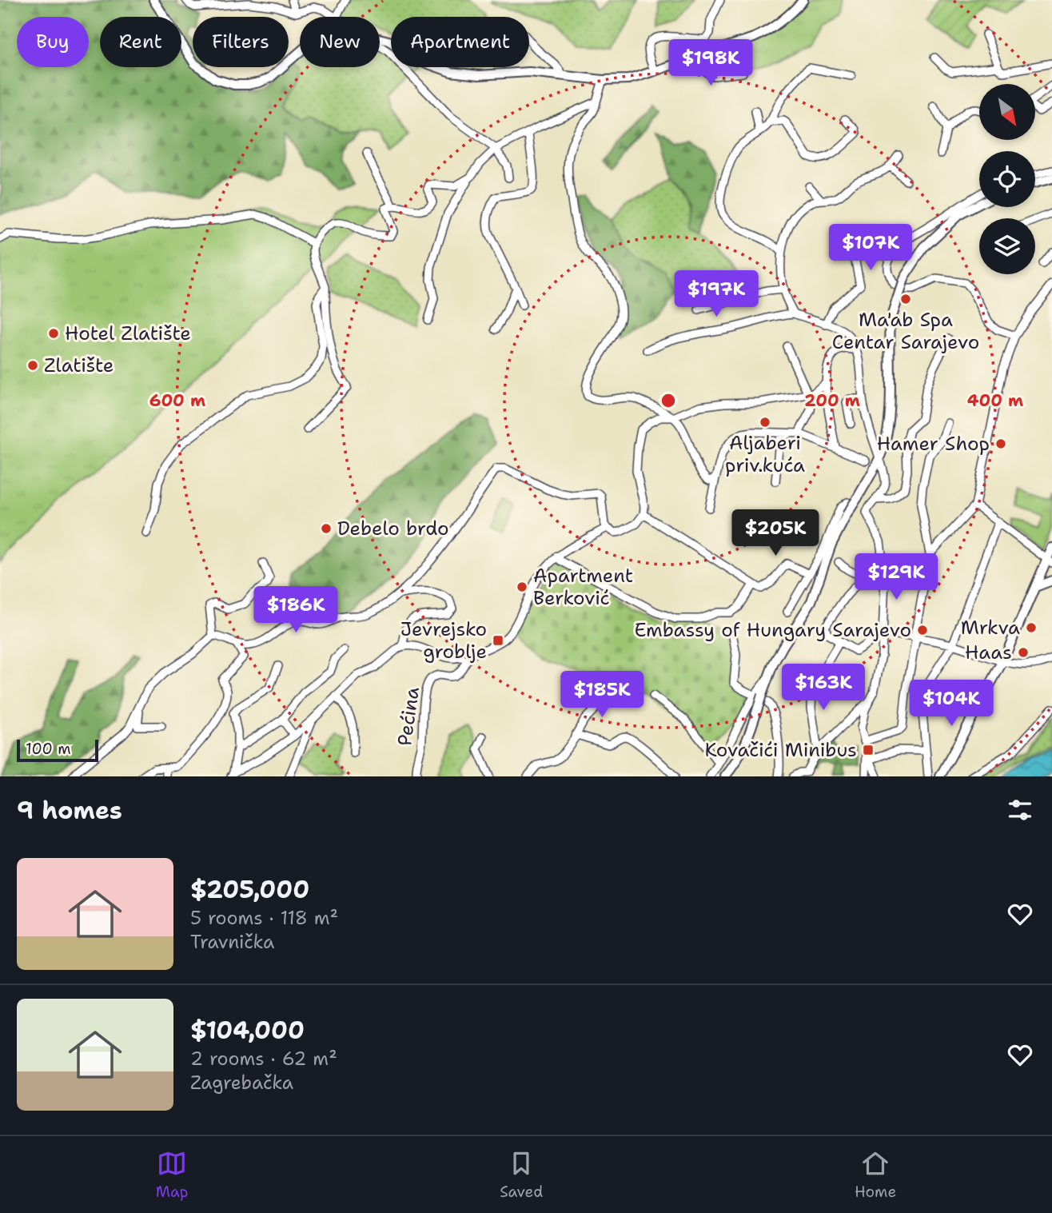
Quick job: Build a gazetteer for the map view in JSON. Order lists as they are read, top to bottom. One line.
{"streets":{"street":["Pećina"]},"places":{"other":["Ma'ab Spa Centar Sarajevo","Hotel Zlatište","Zlatište","Aljaberi priv.kuća","Hamer Shop","Debelo brdo","Apartment Berković","Mrkva","Embassy of Hungary Sarajevo","Haas"],"transit":["Jevrejsko groblje","Kovačići Minibus"]},"scale_bar":"100 m","north":"bottom right","page":{"chip":["Buy","Rent","Filters","New","Apartment"],"price":["$198K","$107K","$197K","$205K","$129K","$186K","$163K","$185K","$104K"],"scale":"100 m","heading":"9 homes","list":[{"name":"$205,000","note":"5 rooms · 118 m² · Travnička"},{"name":"$104,000","note":"2 rooms · 62 m² · Zagrebačka"}],"tabs":["Map","Saved","Home"]},"rings":["200 m","400 m","600 m"]}
